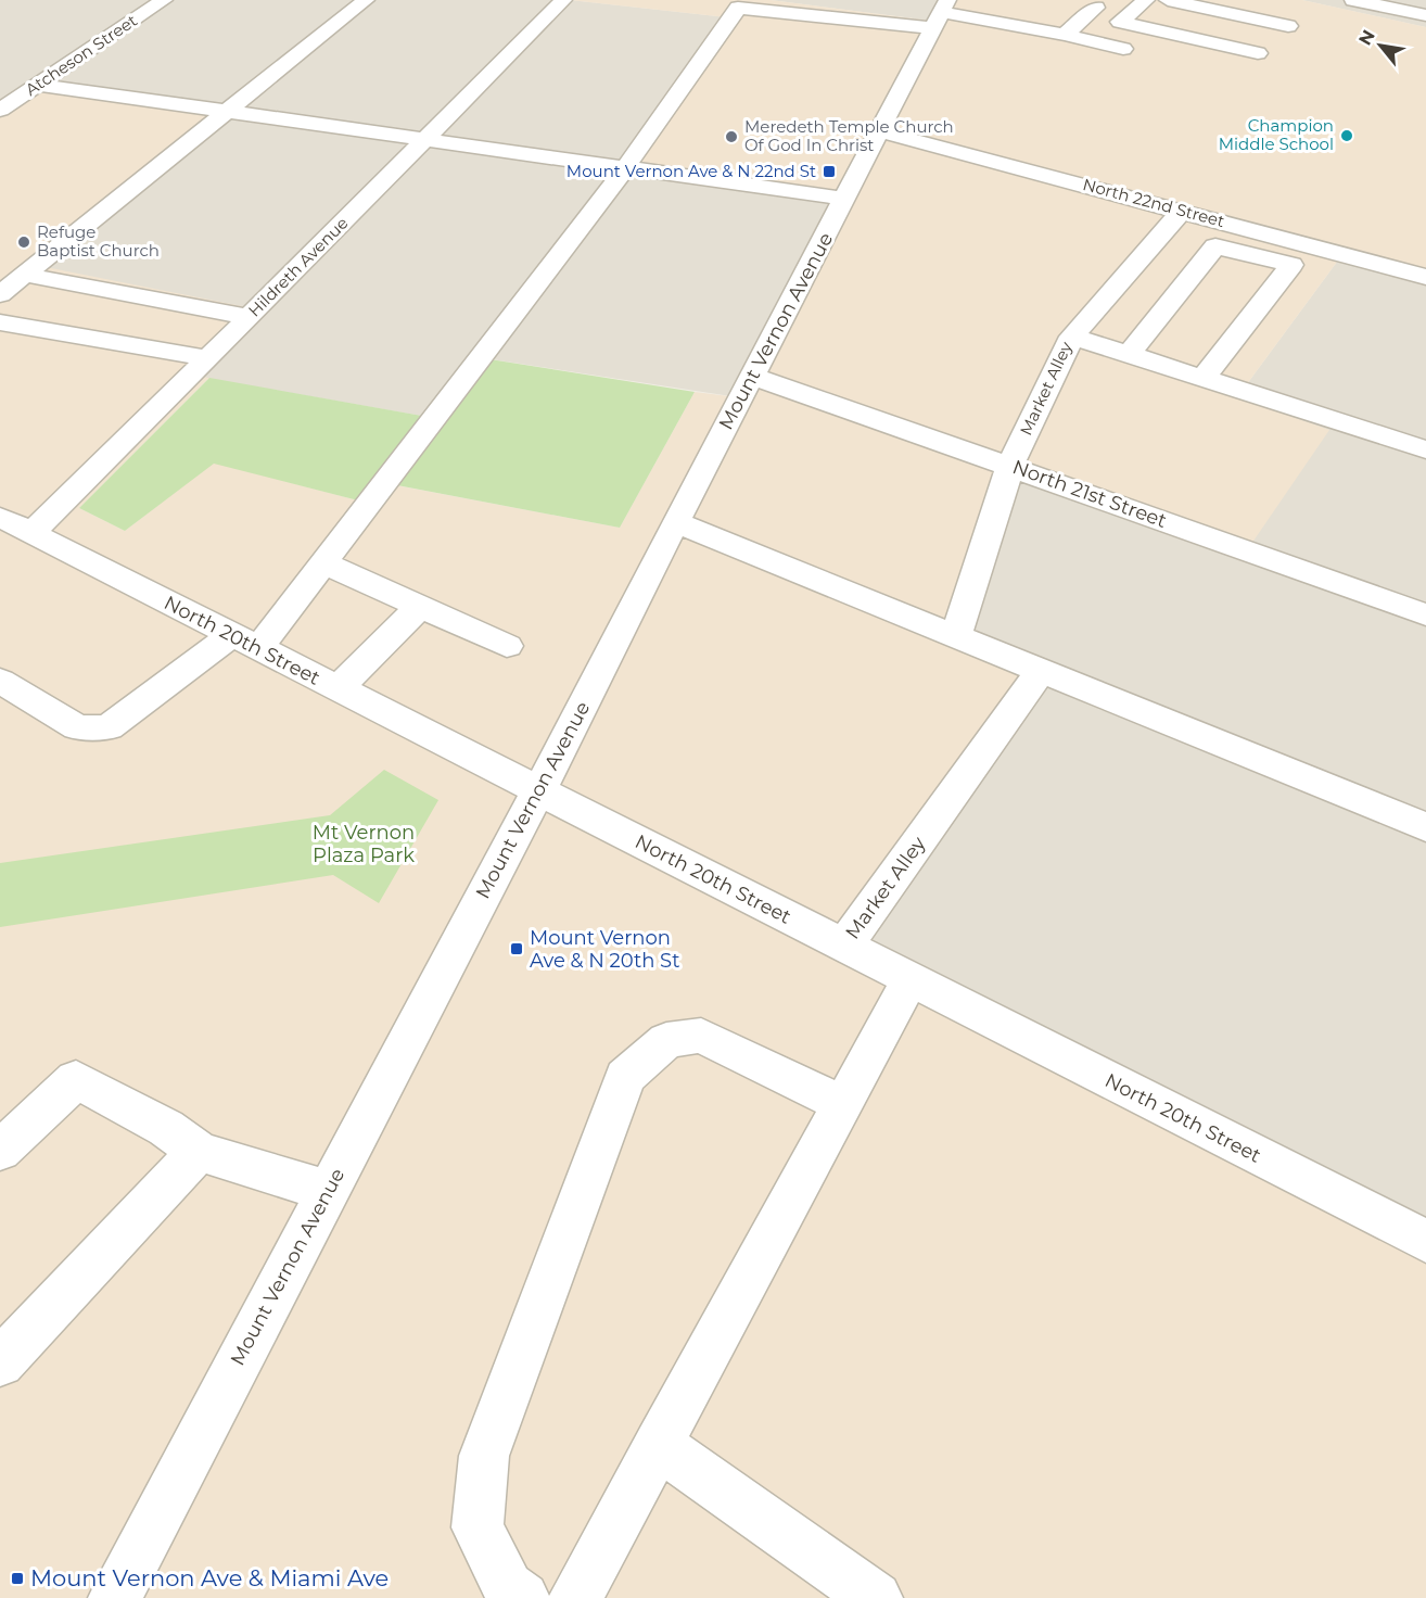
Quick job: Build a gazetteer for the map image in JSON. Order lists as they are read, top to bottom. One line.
{"streets":{"street":["Atcheson Street","North 22nd Street","Hildreth Avenue","Mount Vernon Avenue","Market Alley","North 21st Street","North 20th Street"]},"crossings":[["North 22nd Street","Mount Vernon Avenue"],["North 22nd Street","Market Alley"],["Hildreth Avenue","North 20th Street"],["Mount Vernon Avenue","North 21st Street"],["Mount Vernon Avenue","North 20th Street"],["Market Alley","North 21st Street"],["Market Alley","North 20th Street"]],"parks":["Mt Vernon Plaza Park"],"places":{"other":["Champion Middle School","Meredeth Temple Church Of God In Christ","Refuge Baptist Church"],"transit":["Mount Vernon Ave & N 22nd St","Mount Vernon Ave & N 20th St","Mount Vernon Ave & Miami Ave"]},"north":"top left"}
